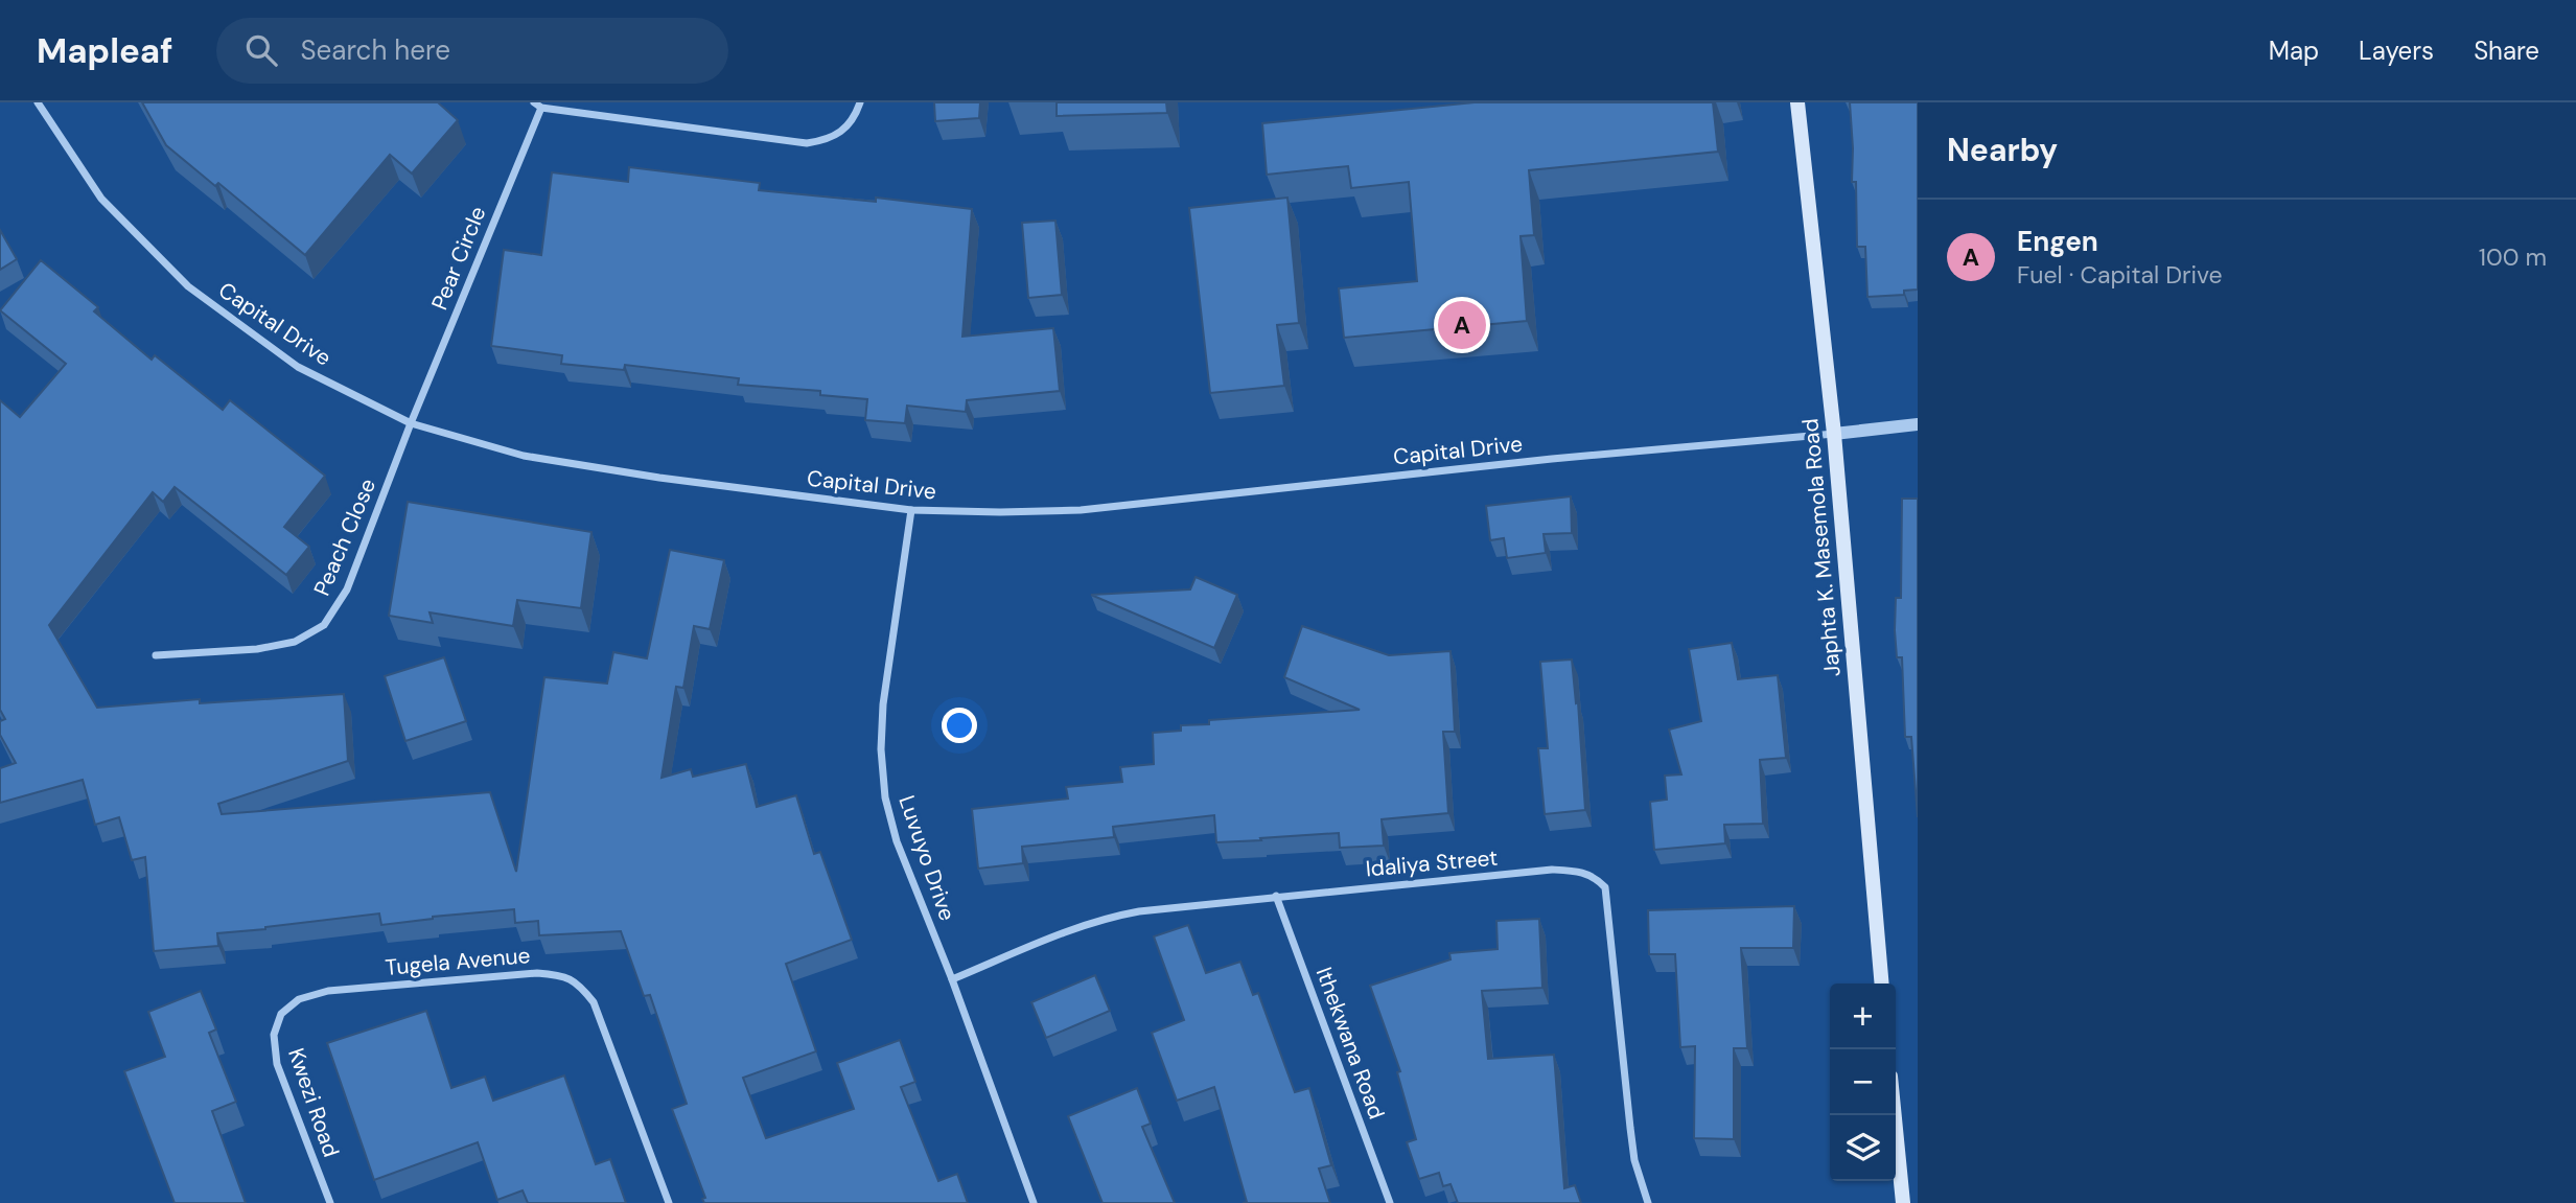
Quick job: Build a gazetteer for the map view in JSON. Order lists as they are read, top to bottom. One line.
{"streets":{"main road":["Japhta K. Masemola Road"],"street":["Pear Circle","Capital Drive","Peach Close","Luvuyo Drive","Idaliya Street","Tugela Avenue","Ithekwana Road","Kwezi Road"]},"crossings":[["Pear Circle","Capital Drive"],["Pear Circle","Peach Close"],["Capital Drive","Peach Close"],["Capital Drive","Japhta K. Masemola Road"],["Capital Drive","Luvuyo Drive"],["Luvuyo Drive","Idaliya Street"],["Idaliya Street","Ithekwana Road"],["Tugela Avenue","Kwezi Road"]],"page":{"header":"Mapleaf","search":"Search here","nav":["Map","Layers","Share"],"heading":"Nearby","list":[{"mark":"A","name":"Engen","note":"Fuel · Capital Drive","value":"100 m"}],"pins":"A","map_buttons":["+","−"]}}
